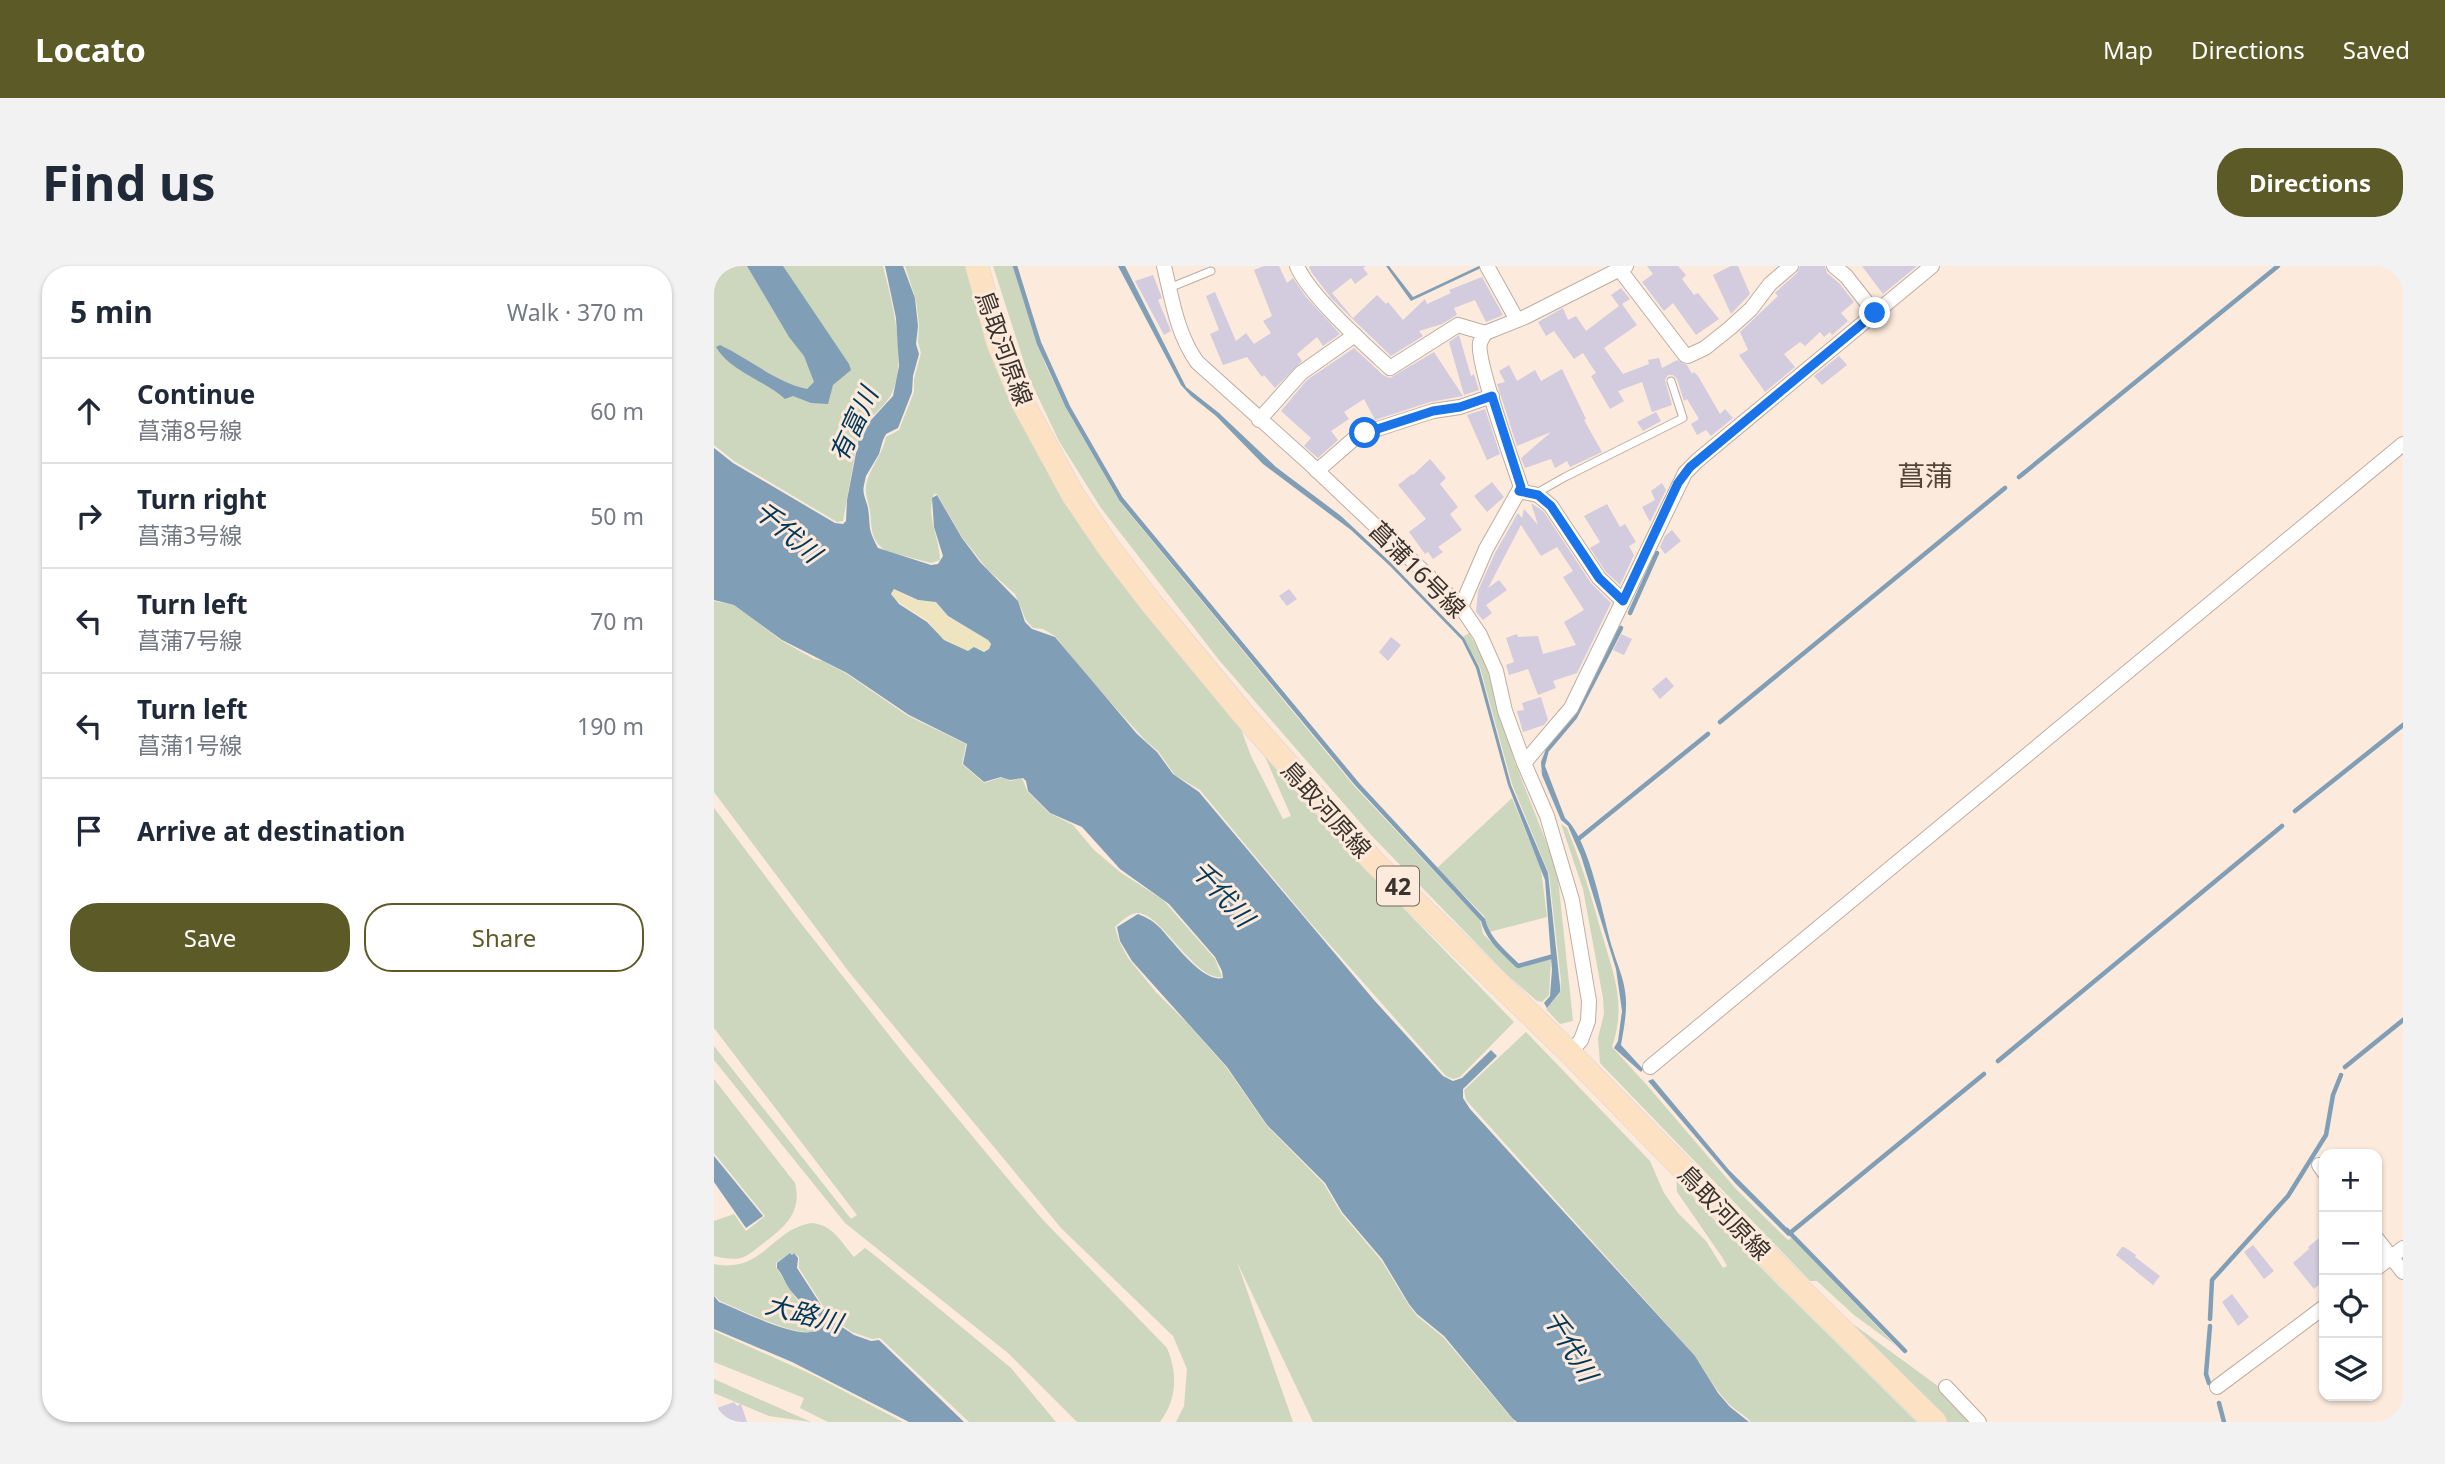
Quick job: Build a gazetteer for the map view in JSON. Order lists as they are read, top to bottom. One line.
{"streets":{"main road":["鳥取河原線","42"],"street":["菖蒲16号線"]},"crossings":[["鳥取河原線","菖蒲16号線"]],"districts":["菖蒲"],"water":["有富川","千代川","大路川"],"page":{"header":"Locato","nav":["Map","Directions","Saved"],"buttons":["Directions",["Save","Share"]],"title":"Find us","heading":["5 min","Walk · 370 m"],"list":[["Continue","菖蒲8号線","60 m"],["Turn right","菖蒲3号線","50 m"],["Turn left","菖蒲7号線","70 m"],["Turn left","菖蒲1号線","190 m"],"Arrive at destination"],"map_buttons":["+","−"]}}
